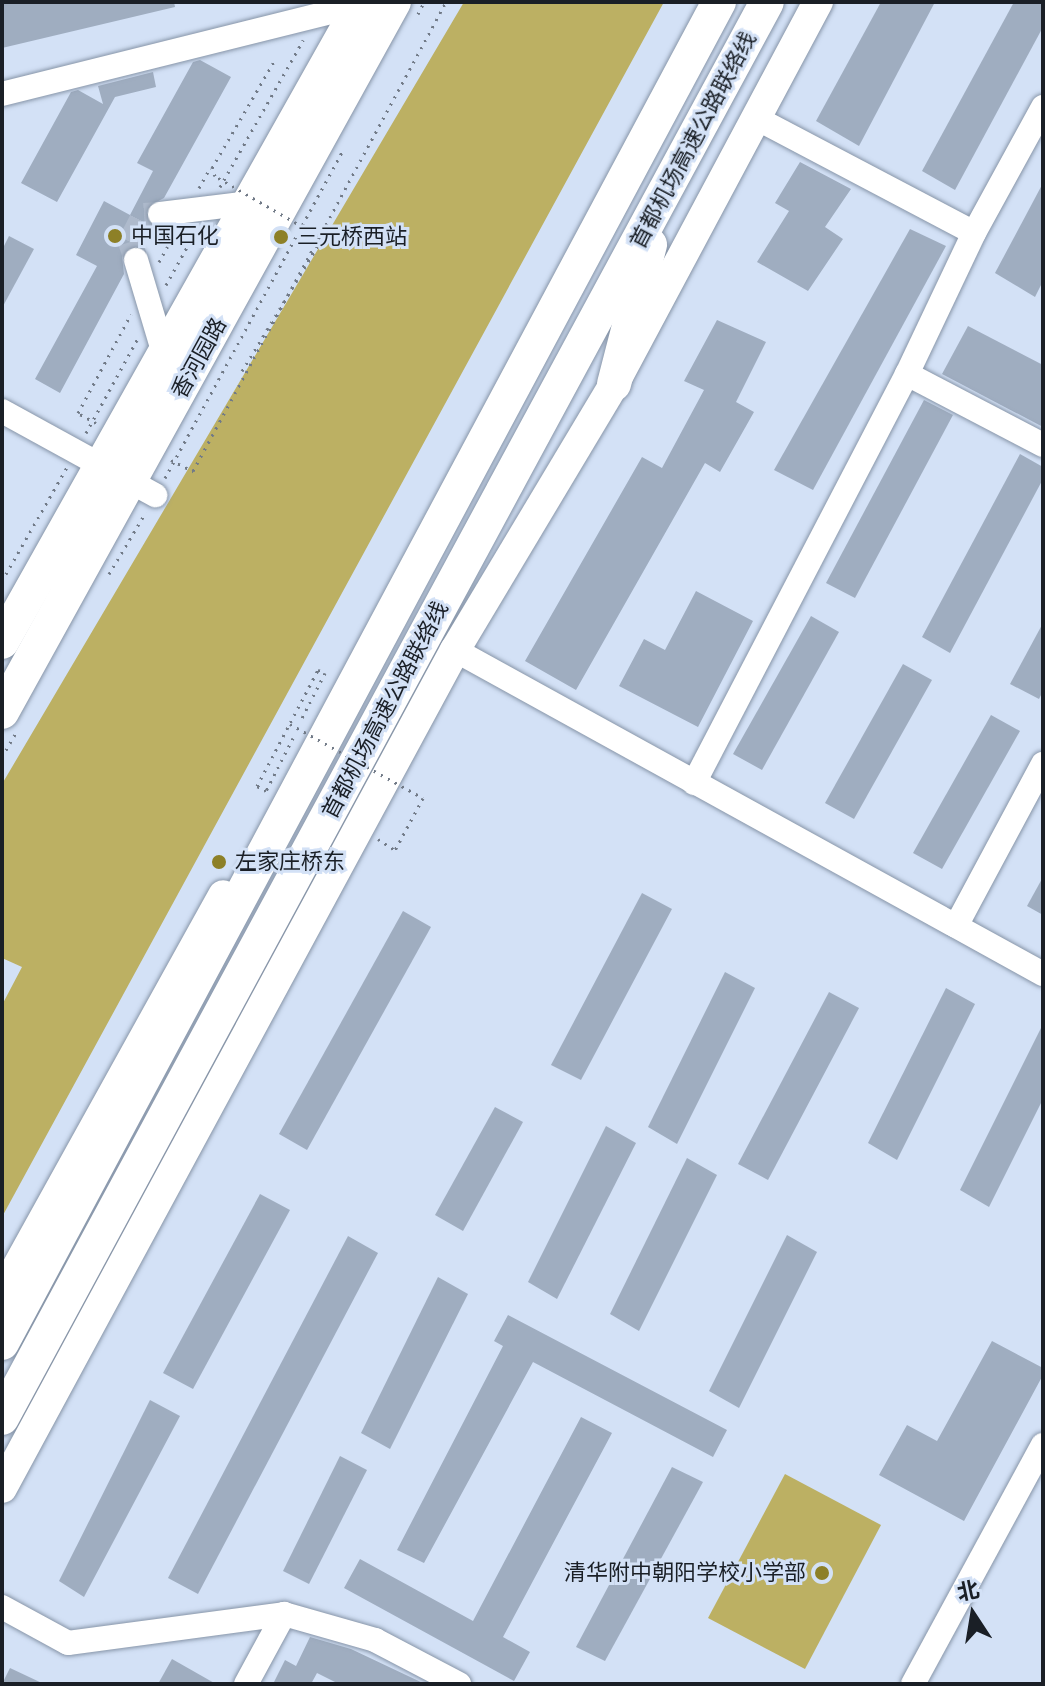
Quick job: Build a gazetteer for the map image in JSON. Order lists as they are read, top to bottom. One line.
{"streets":{"highway":["首都机场高速公路联络线","香河园路"]},"places":["中国石化","三元桥西站","左家庄桥东","清华附中朝阳学校小学部"],"north":"top"}
